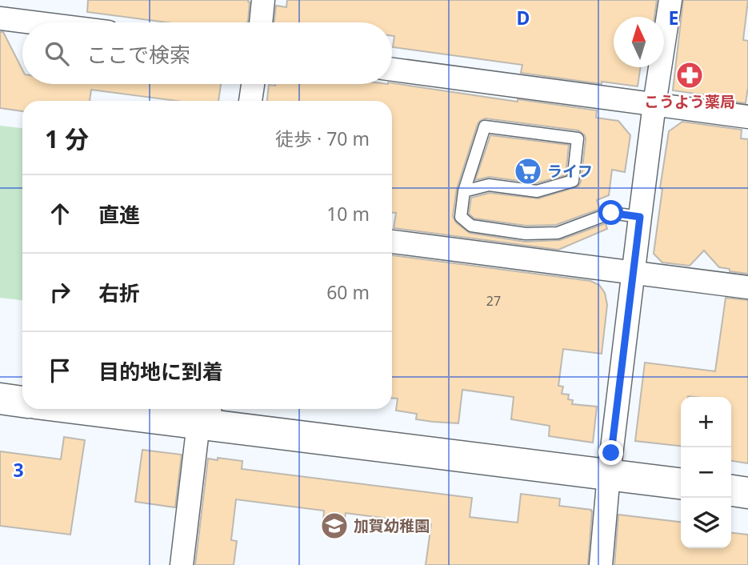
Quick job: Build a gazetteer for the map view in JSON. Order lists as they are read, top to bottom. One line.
{"places":{"pharmacy":["こうよう薬局"],"supermarket":["ライフ"],"school or university":["加賀幼稚園"]},"house_numbers":["27"],"north":"top","page":{"search":"ここで検索","heading":["1 分","徒歩 · 70 m"],"list":[["直進","10 m"],["右折","60 m"],"目的地に到着"],"map_buttons":["+","−"]},"grid":{"columns":["D","E"],"rows":["3"]}}
